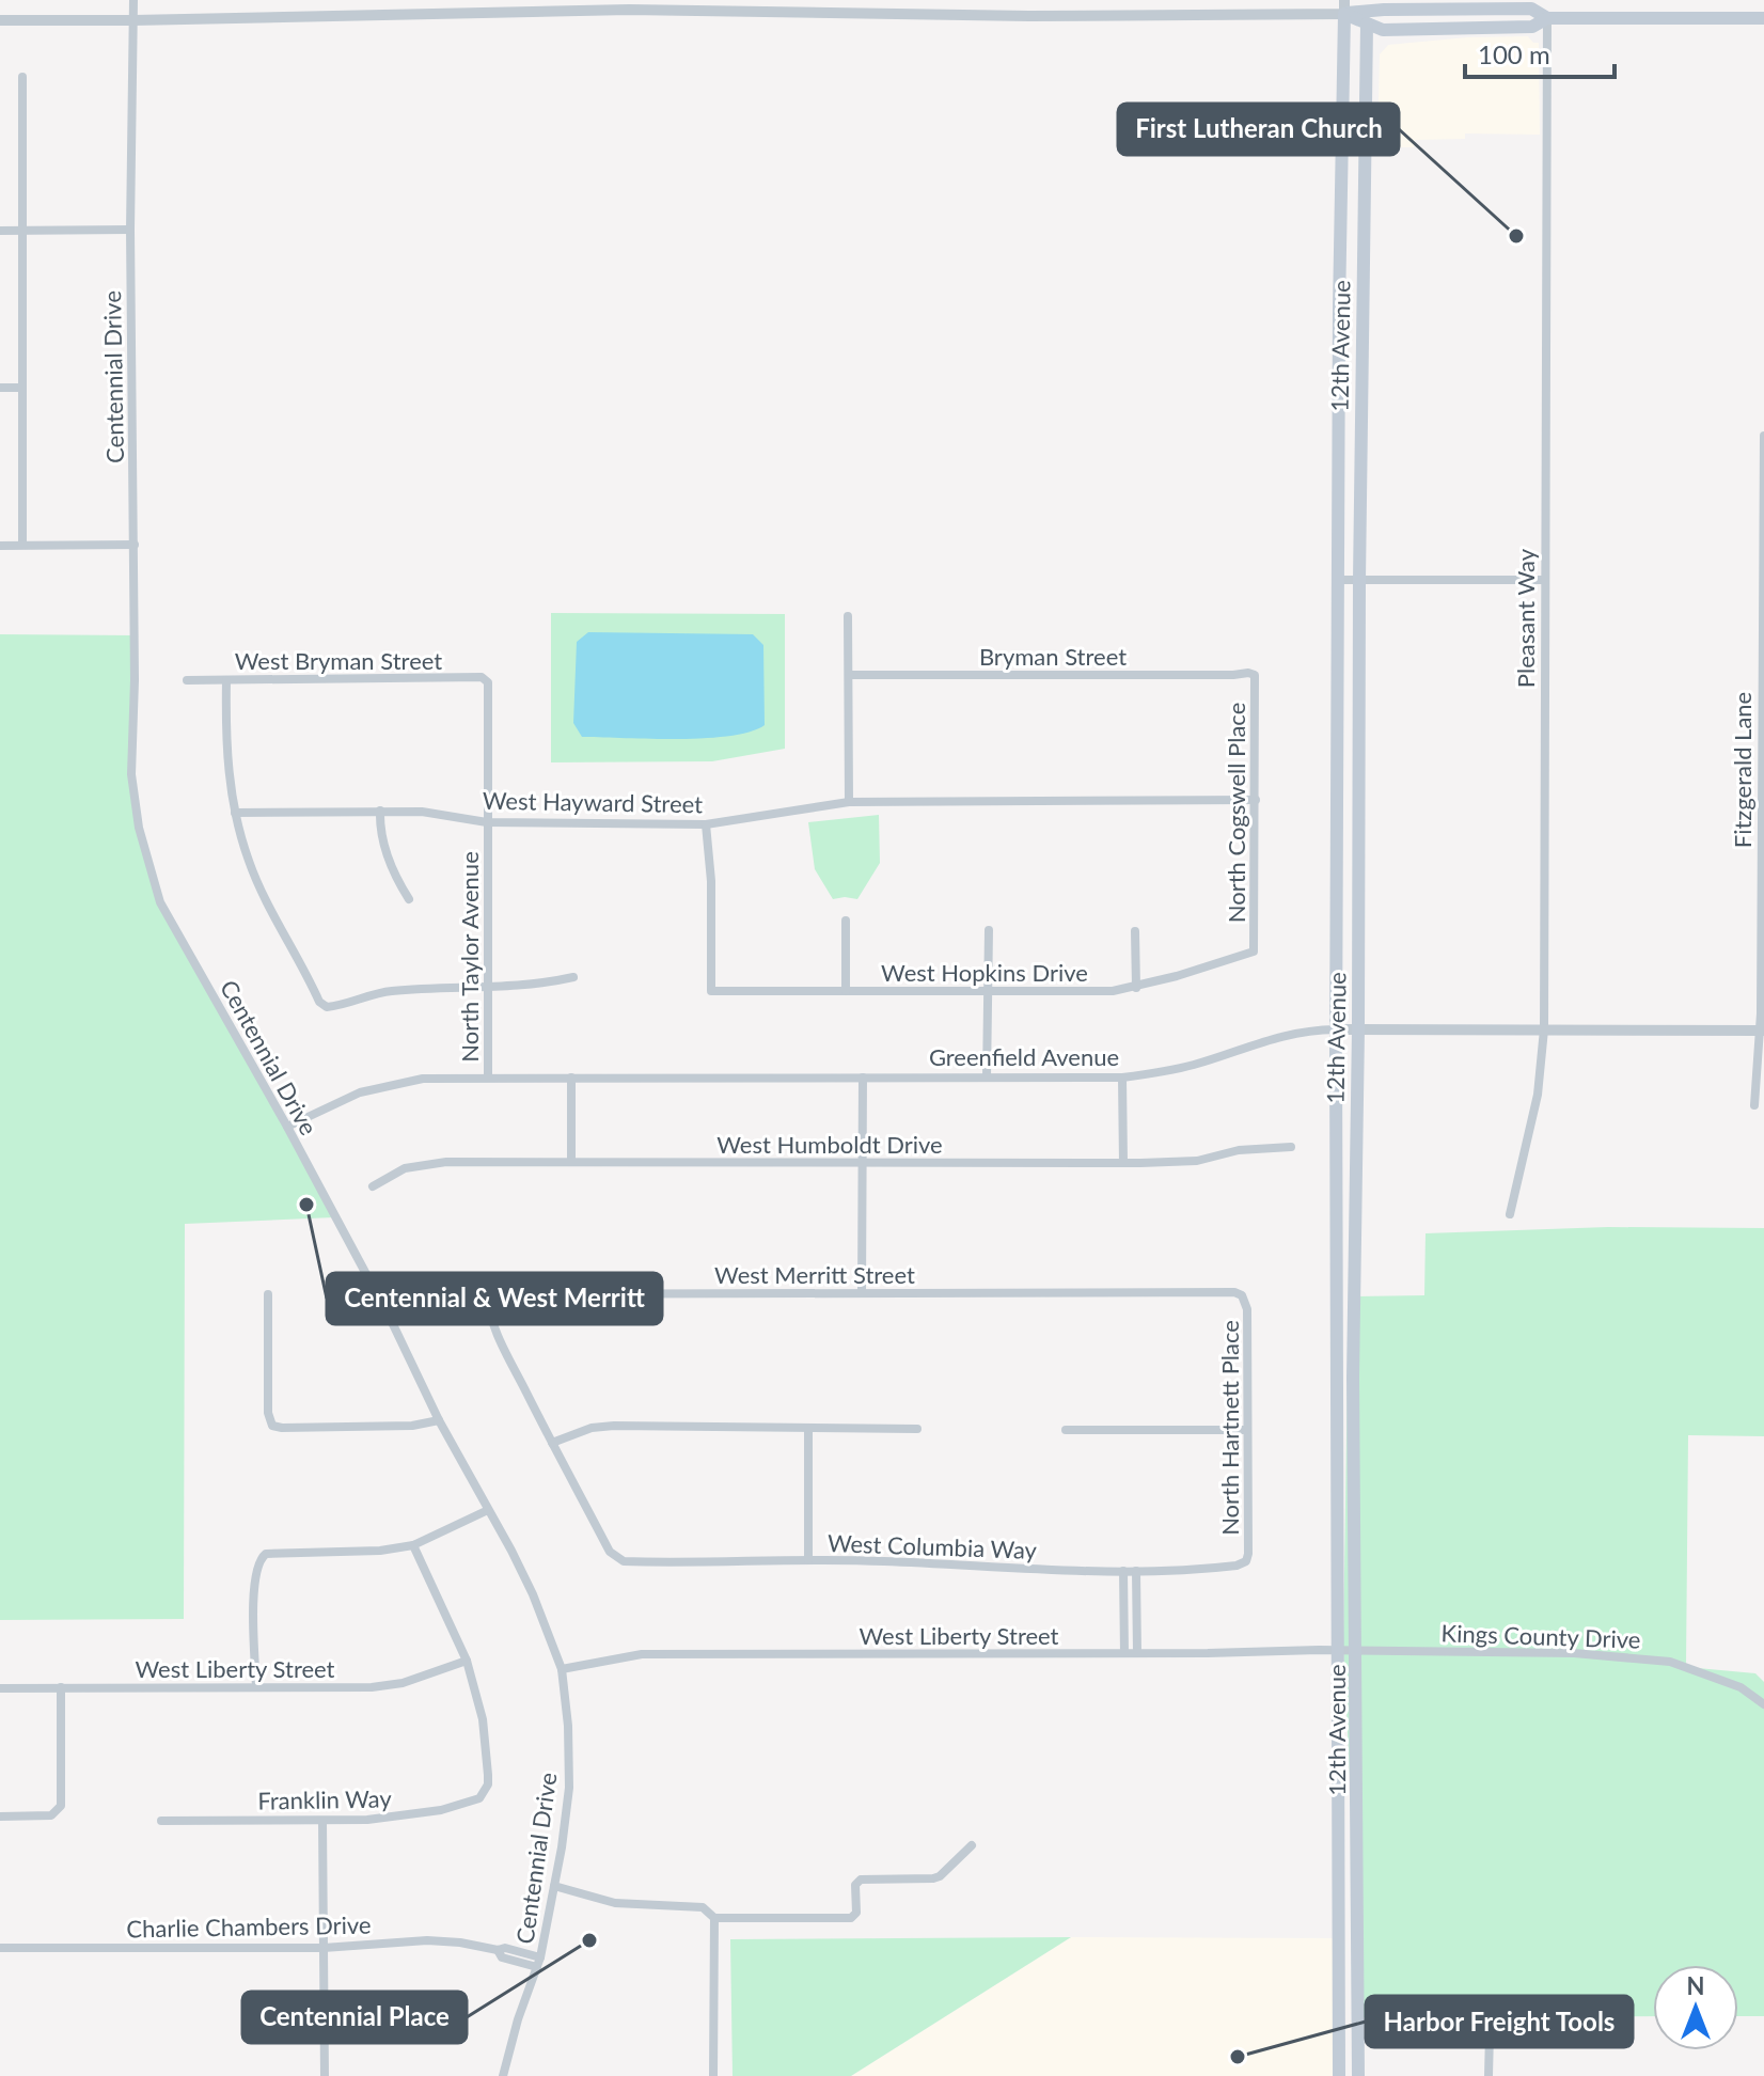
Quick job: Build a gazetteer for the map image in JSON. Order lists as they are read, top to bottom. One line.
{"streets":{"main road":["12th Avenue"],"street":["Centennial Drive","Pleasant Way","Bryman Street","West Bryman Street","Fitzgerald Lane","West Hayward Street","North Cogswell Place","North Taylor Avenue","West Hopkins Drive","Greenfield Avenue","West Humboldt Drive","West Merritt Street","North Hartnett Place","West Columbia Way","West Liberty Street","Kings County Drive","Franklin Way","Charlie Chambers Drive"]},"crossings":[["12th Avenue","Greenfield Avenue"],["12th Avenue","West Liberty Street"],["12th Avenue","Kings County Drive"],["Centennial Drive","Greenfield Avenue"],["Centennial Drive","West Merritt Street"],["Centennial Drive","West Liberty Street"],["Centennial Drive","Charlie Chambers Drive"],["Pleasant Way","Greenfield Avenue"],["Bryman Street","North Cogswell Place"],["West Bryman Street","North Taylor Avenue"],["Fitzgerald Lane","Greenfield Avenue"],["West Hayward Street","North Cogswell Place"],["West Hayward Street","North Taylor Avenue"],["West Hayward Street","West Hopkins Drive"],["North Cogswell Place","West Hopkins Drive"],["North Taylor Avenue","Greenfield Avenue"],["West Merritt Street","North Hartnett Place"],["North Hartnett Place","West Columbia Way"],["West Liberty Street","Kings County Drive"],["West Liberty Street","Franklin Way"]],"places":["First Lutheran Church","Centennial & West Merritt","Centennial Place","Harbor Freight Tools"],"scale_bar":"100 m","north":"top"}
